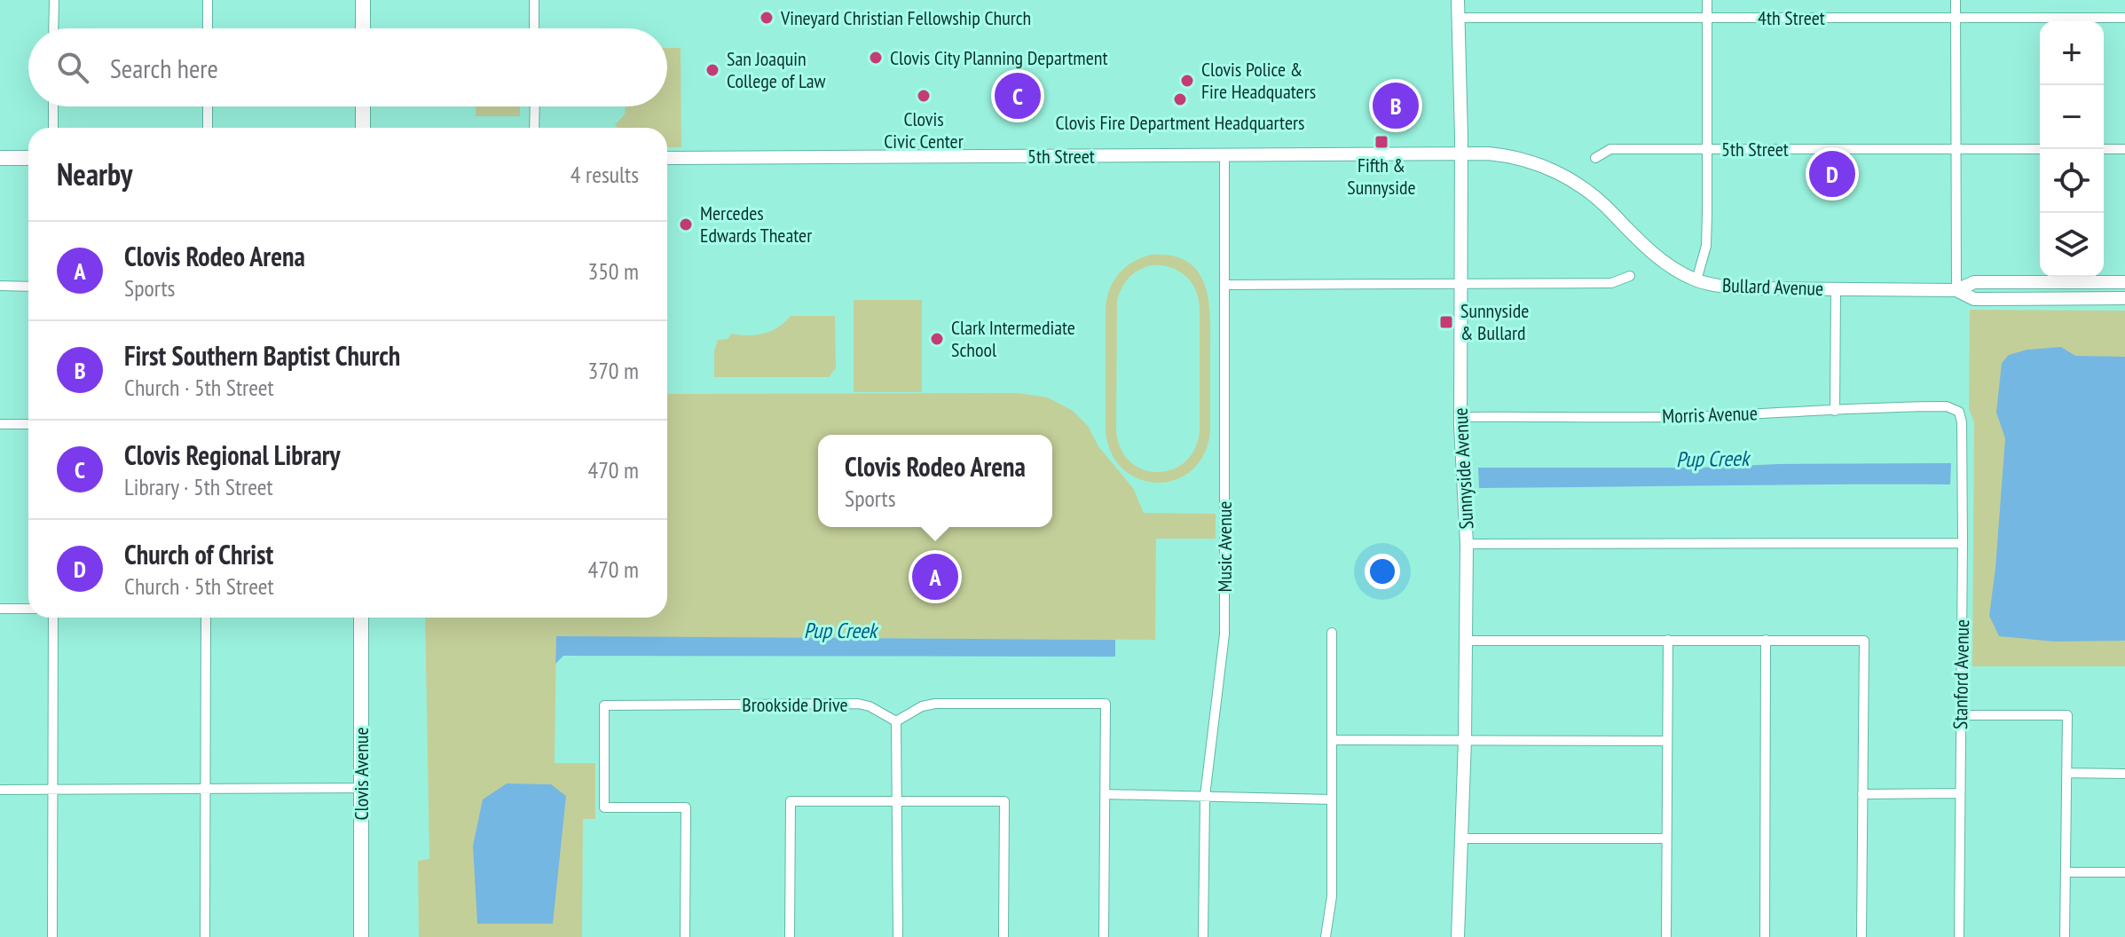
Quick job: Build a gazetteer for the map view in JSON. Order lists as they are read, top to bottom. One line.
{"streets":{"main road":["5th Street","Bullard Avenue","Sunnyside Avenue","Clovis Avenue"],"street":["4th Street","Morris Avenue","Music Avenue","Stanford Avenue","Brookside Drive"]},"crossings":[["4th Street","Sunnyside Avenue"],["5th Street","Bullard Avenue"],["5th Street","Sunnyside Avenue"],["5th Street","Music Avenue"],["Bullard Avenue","Sunnyside Avenue"],["Morris Avenue","Sunnyside Avenue"],["Morris Avenue","Stanford Avenue"]],"water":["Pup Creek"],"places":{"other":["Vineyard Christian Fellowship Church","Clovis City Planning Department","San Joaquin College of Law","Clovis Police & Fire Headquaters","Clovis Civic Center","Clovis Fire Department Headquarters","Mercedes Edwards Theater","Clark Intermediate School"],"transit":["Fifth & Sunnyside","Sunnyside & Bullard"]},"page":{"map_buttons":["+","−"],"search":"Search here","pins":["C","B","D","A"],"heading":["Nearby","4 results"],"list":[{"mark":"A","name":"Clovis Rodeo Arena","note":"Sports","value":"350 m"},{"mark":"B","name":"First Southern Baptist Church","note":"Church · 5th Street","value":"370 m"},{"mark":"C","name":"Clovis Regional Library","note":"Library · 5th Street","value":"470 m"},{"mark":"D","name":"Church of Christ","note":"Church · 5th Street","value":"470 m"}],"popup":["Clovis Rodeo Arena","Sports"]}}
